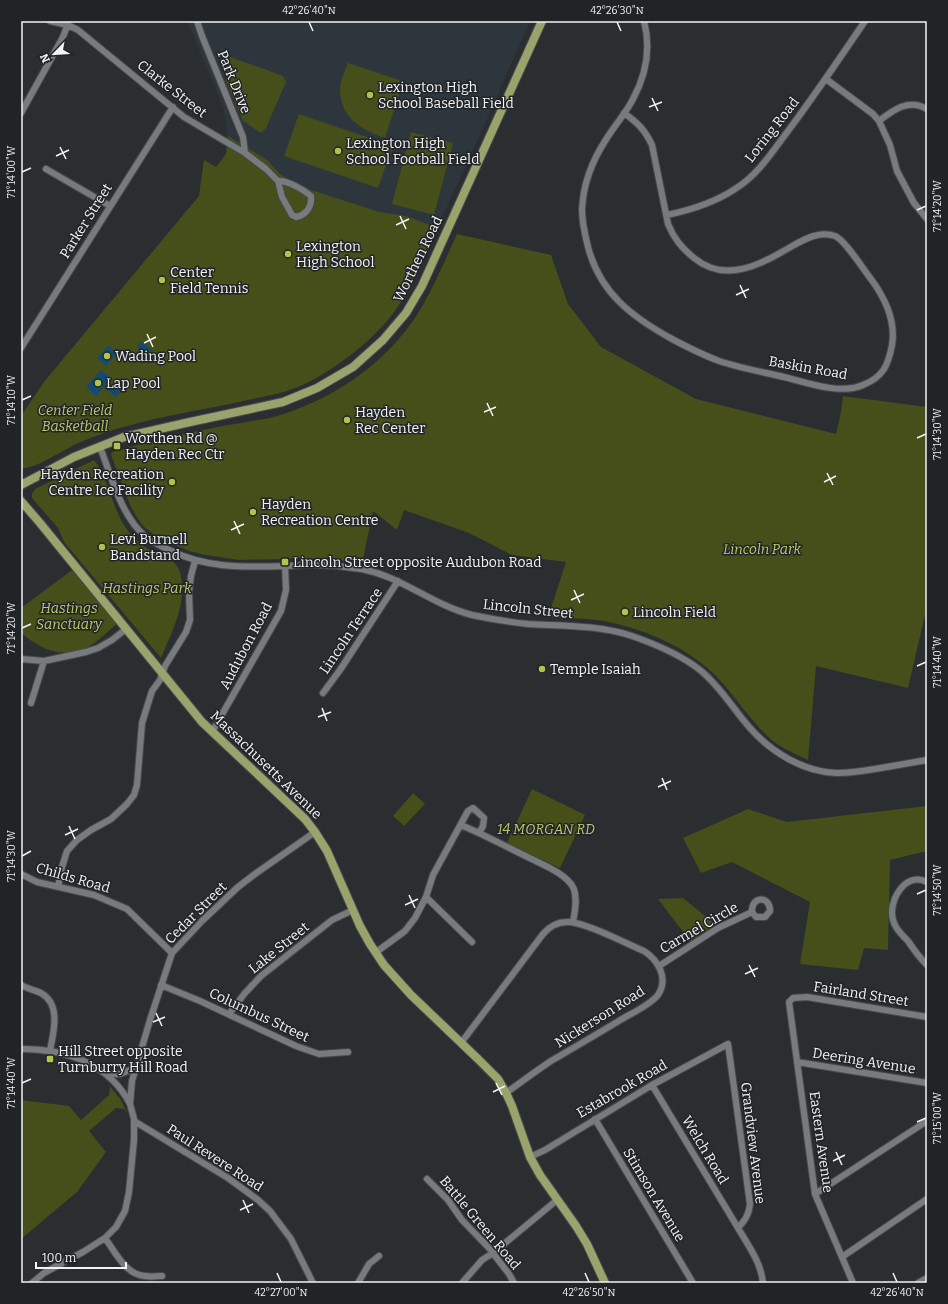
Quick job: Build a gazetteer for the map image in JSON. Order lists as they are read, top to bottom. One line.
{"streets":{"main road":["Worthen Road","Massachusetts Avenue"],"street":["Park Drive","Clarke Street","Loring Road","Parker Street","Baskin Road","Lincoln Street","Lincoln Terrace","Audubon Road","Childs Road","Cedar Street","Carmel Circle","Lake Street","Fairland Street","Columbus Street","Nickerson Road","Deering Avenue","Estabrook Road","Eastern Avenue","Grandview Avenue","Welch Road","Paul Revere Road","Stimson Avenue","Battle Green Road"]},"crossings":[["Park Drive","Clarke Street"],["Clarke Street","Parker Street"],["Loring Road","Baskin Road"],["Worthen Road","Lincoln Street"],["Lincoln Street","Lincoln Terrace"],["Lincoln Street","Audubon Road"],["Audubon Road","Massachusetts Avenue"],["Massachusetts Avenue","Cedar Street"],["Massachusetts Avenue","Lake Street"],["Massachusetts Avenue","Nickerson Road"],["Massachusetts Avenue","Estabrook Road"],["Childs Road","Cedar Street"],["Cedar Street","Columbus Street"],["Cedar Street","Paul Revere Road"],["Carmel Circle","Nickerson Road"],["Lake Street","Columbus Street"],["Fairland Street","Eastern Avenue"],["Deering Avenue","Eastern Avenue"],["Estabrook Road","Grandview Avenue"],["Estabrook Road","Welch Road"],["Estabrook Road","Stimson Avenue"],["Grandview Avenue","Welch Road"]],"parks":["Center Field Basketball","Lincoln Park","Hastings Park","Hastings Sanctuary","14 MORGAN RD"],"places":{"other":["Lexington High School Baseball Field","Lexington High School Football Field","Lexington High School","Center Field Tennis","Wading Pool","Lap Pool","Hayden Rec Center","Hayden Recreation Centre Ice Facility","Hayden Recreation Centre","Levi Burnell Bandstand","Lincoln Field","Temple Isaiah"],"transit":["Worthen Rd @ Hayden Rec Ctr","Lincoln Street opposite Audubon Road","Hill Street opposite Turnburry Hill Road"]},"scale_bar":"100 m","north":"bottom left","coordinates":["42°26'40\"N","42°26'30\"N","71°14'00\"W","71°14'20\"W","71°14'10\"W","71°14'30\"W","71°14'40\"W","71°14'50\"W","71°15'00\"W","42°27'00\"N","42°26'50\"N"]}
